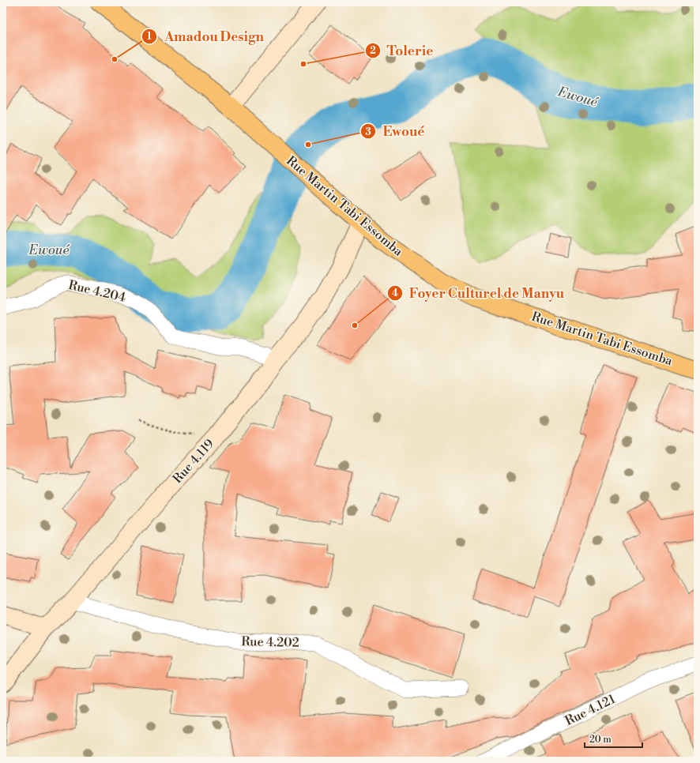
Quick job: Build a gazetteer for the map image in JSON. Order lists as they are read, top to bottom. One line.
{"streets":{"main road":["Rue Martin Tabi Essomba"],"street":["Rue 4.204","Rue 4.119","Rue 4.202","Rue 4.121"]},"crossings":[["Rue Martin Tabi Essomba","Rue 4.119"],["Rue 4.204","Rue 4.119"],["Rue 4.119","Rue 4.202"]],"water":["Ewoué"],"places":["Amadou Design","Tolerie","Ewoué","Foyer Culturel de Manyu"],"scale_bar":"20 m"}
